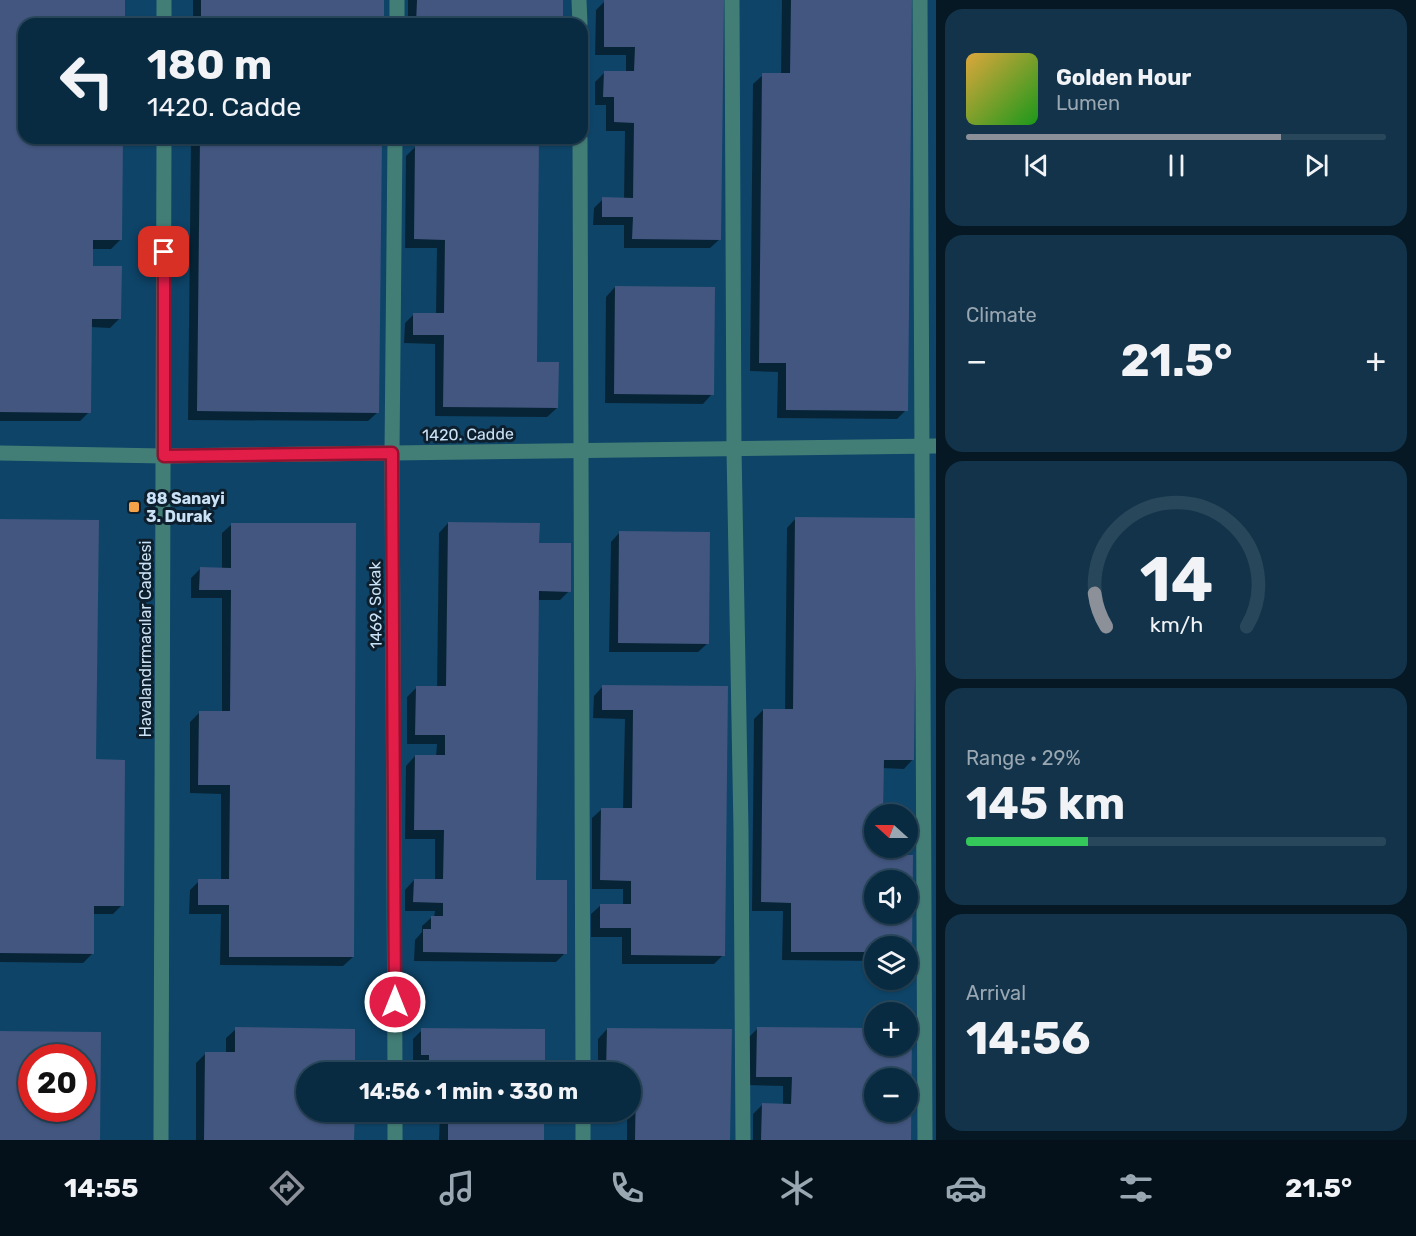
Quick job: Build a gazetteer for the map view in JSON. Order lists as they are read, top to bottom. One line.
{"streets":{"street":["1420. Cadde","1469. Sokak","Havalandırmacılar Caddesi"]},"crossings":[["1420. Cadde","1469. Sokak"],["1420. Cadde","Havalandırmacılar Caddesi"]],"places":{"transit":["88 Sanayi 3. Durak"]},"north":"left","page":{"turn":["180 m","1420. Cadde"],"song":["Golden Hour","Lumen"],"tile":["Climate",["Range · 29%","145 km"],["Arrival","14:56"]],"heat":["−","21.5°","+"],"map_buttons":["+","−"],"limit":"20","trip":"14:56 · 1 min · 330 m","tabs":["14:55","21.5°"],"gauge":["14","km/h"]}}
